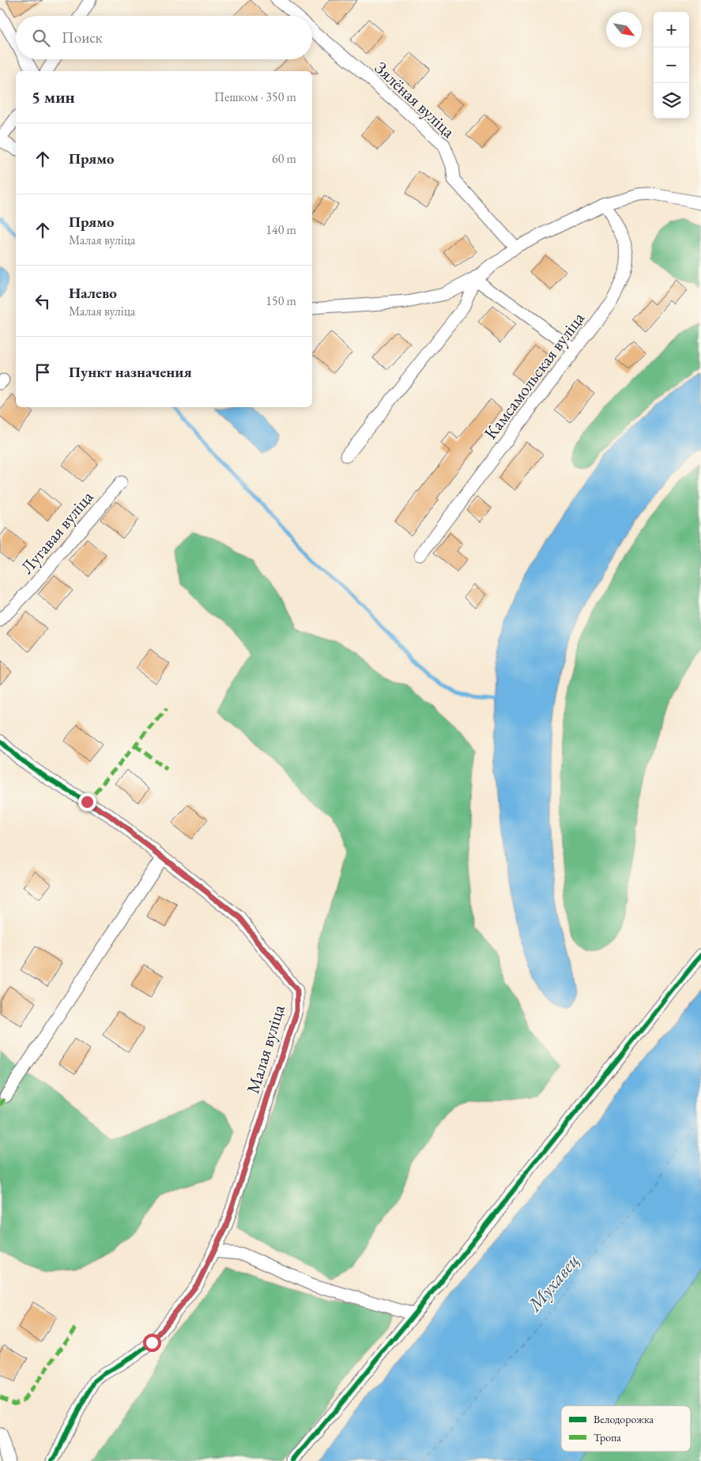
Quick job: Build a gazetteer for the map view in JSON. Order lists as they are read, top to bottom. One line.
{"streets":{"street":["Зялёная вуліца","Камсамольская вуліца","Лугавая вуліца","Малая вуліца"]},"water":["Мухавец"],"legend":["Велодорожка","Тропа"],"north":"bottom right","page":{"map_buttons":["+","−"],"search":"Поиск","heading":["5 мин","Пешком · 350 m"],"list":[["Прямо","60 m"],["Прямо","Малая вуліца","140 m"],["Налево","Малая вуліца","150 m"],"Пункт назначения"]}}
